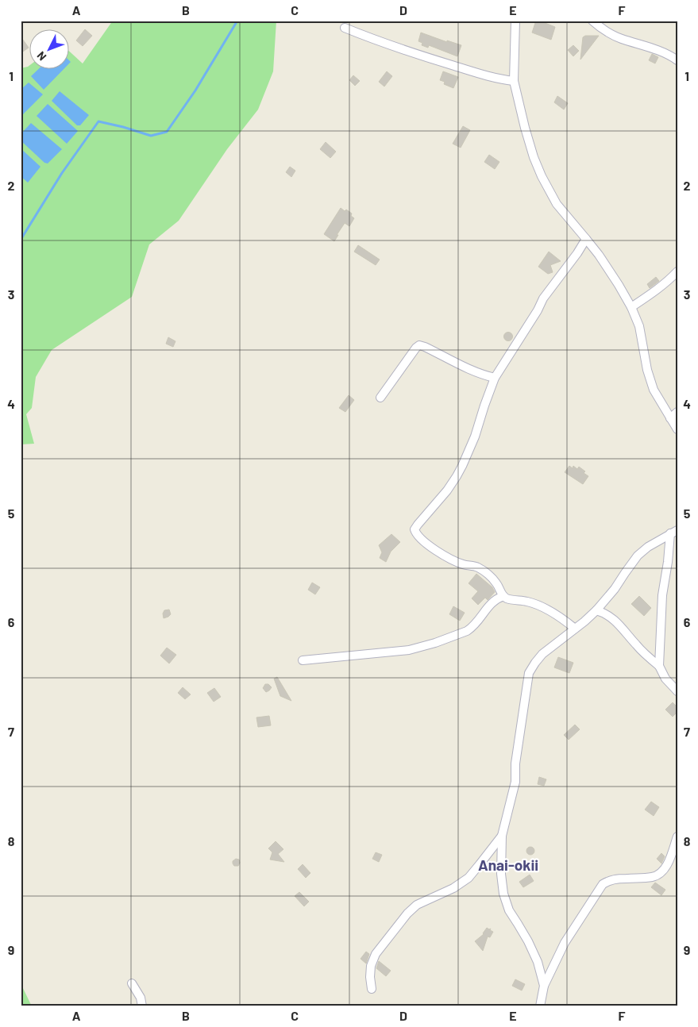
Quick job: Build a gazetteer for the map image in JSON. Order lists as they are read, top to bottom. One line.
{"districts":["Anai-okii"],"north":"bottom left","grid":{"columns":["A","B","C","D","E","F"],"rows":["1","2","3","4","5","6","7","8","9"]}}
